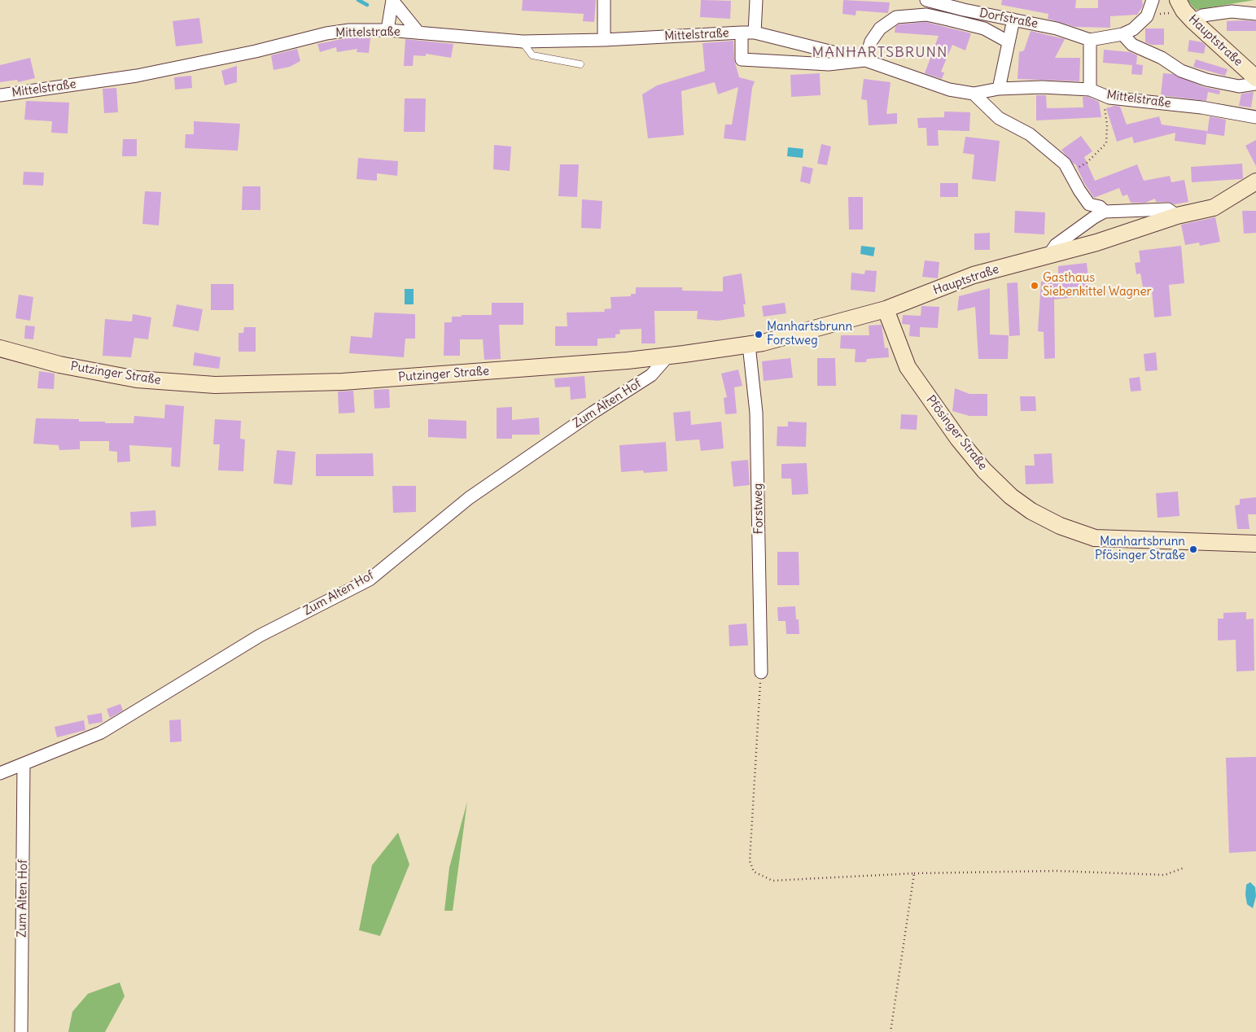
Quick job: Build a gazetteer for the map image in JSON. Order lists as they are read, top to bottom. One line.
{"streets":{"street":["Dorfstraße","Mittelstraße","Hauptstraße","Putzinger Straße","Zum Alten Hof","Pfösinger Straße","Forstweg"]},"crossings":[["Dorfstraße","Mittelstraße"],["Hauptstraße","Putzinger Straße"],["Hauptstraße","Pfösinger Straße"],["Putzinger Straße","Zum Alten Hof"],["Putzinger Straße","Pfösinger Straße"],["Putzinger Straße","Forstweg"]],"districts":["MANHARTSBRUNN"],"places":["Gasthaus Siebenkittel Wagner","Manhartsbrunn Forstweg","Manhartsbrunn Pfösinger Straße"]}
